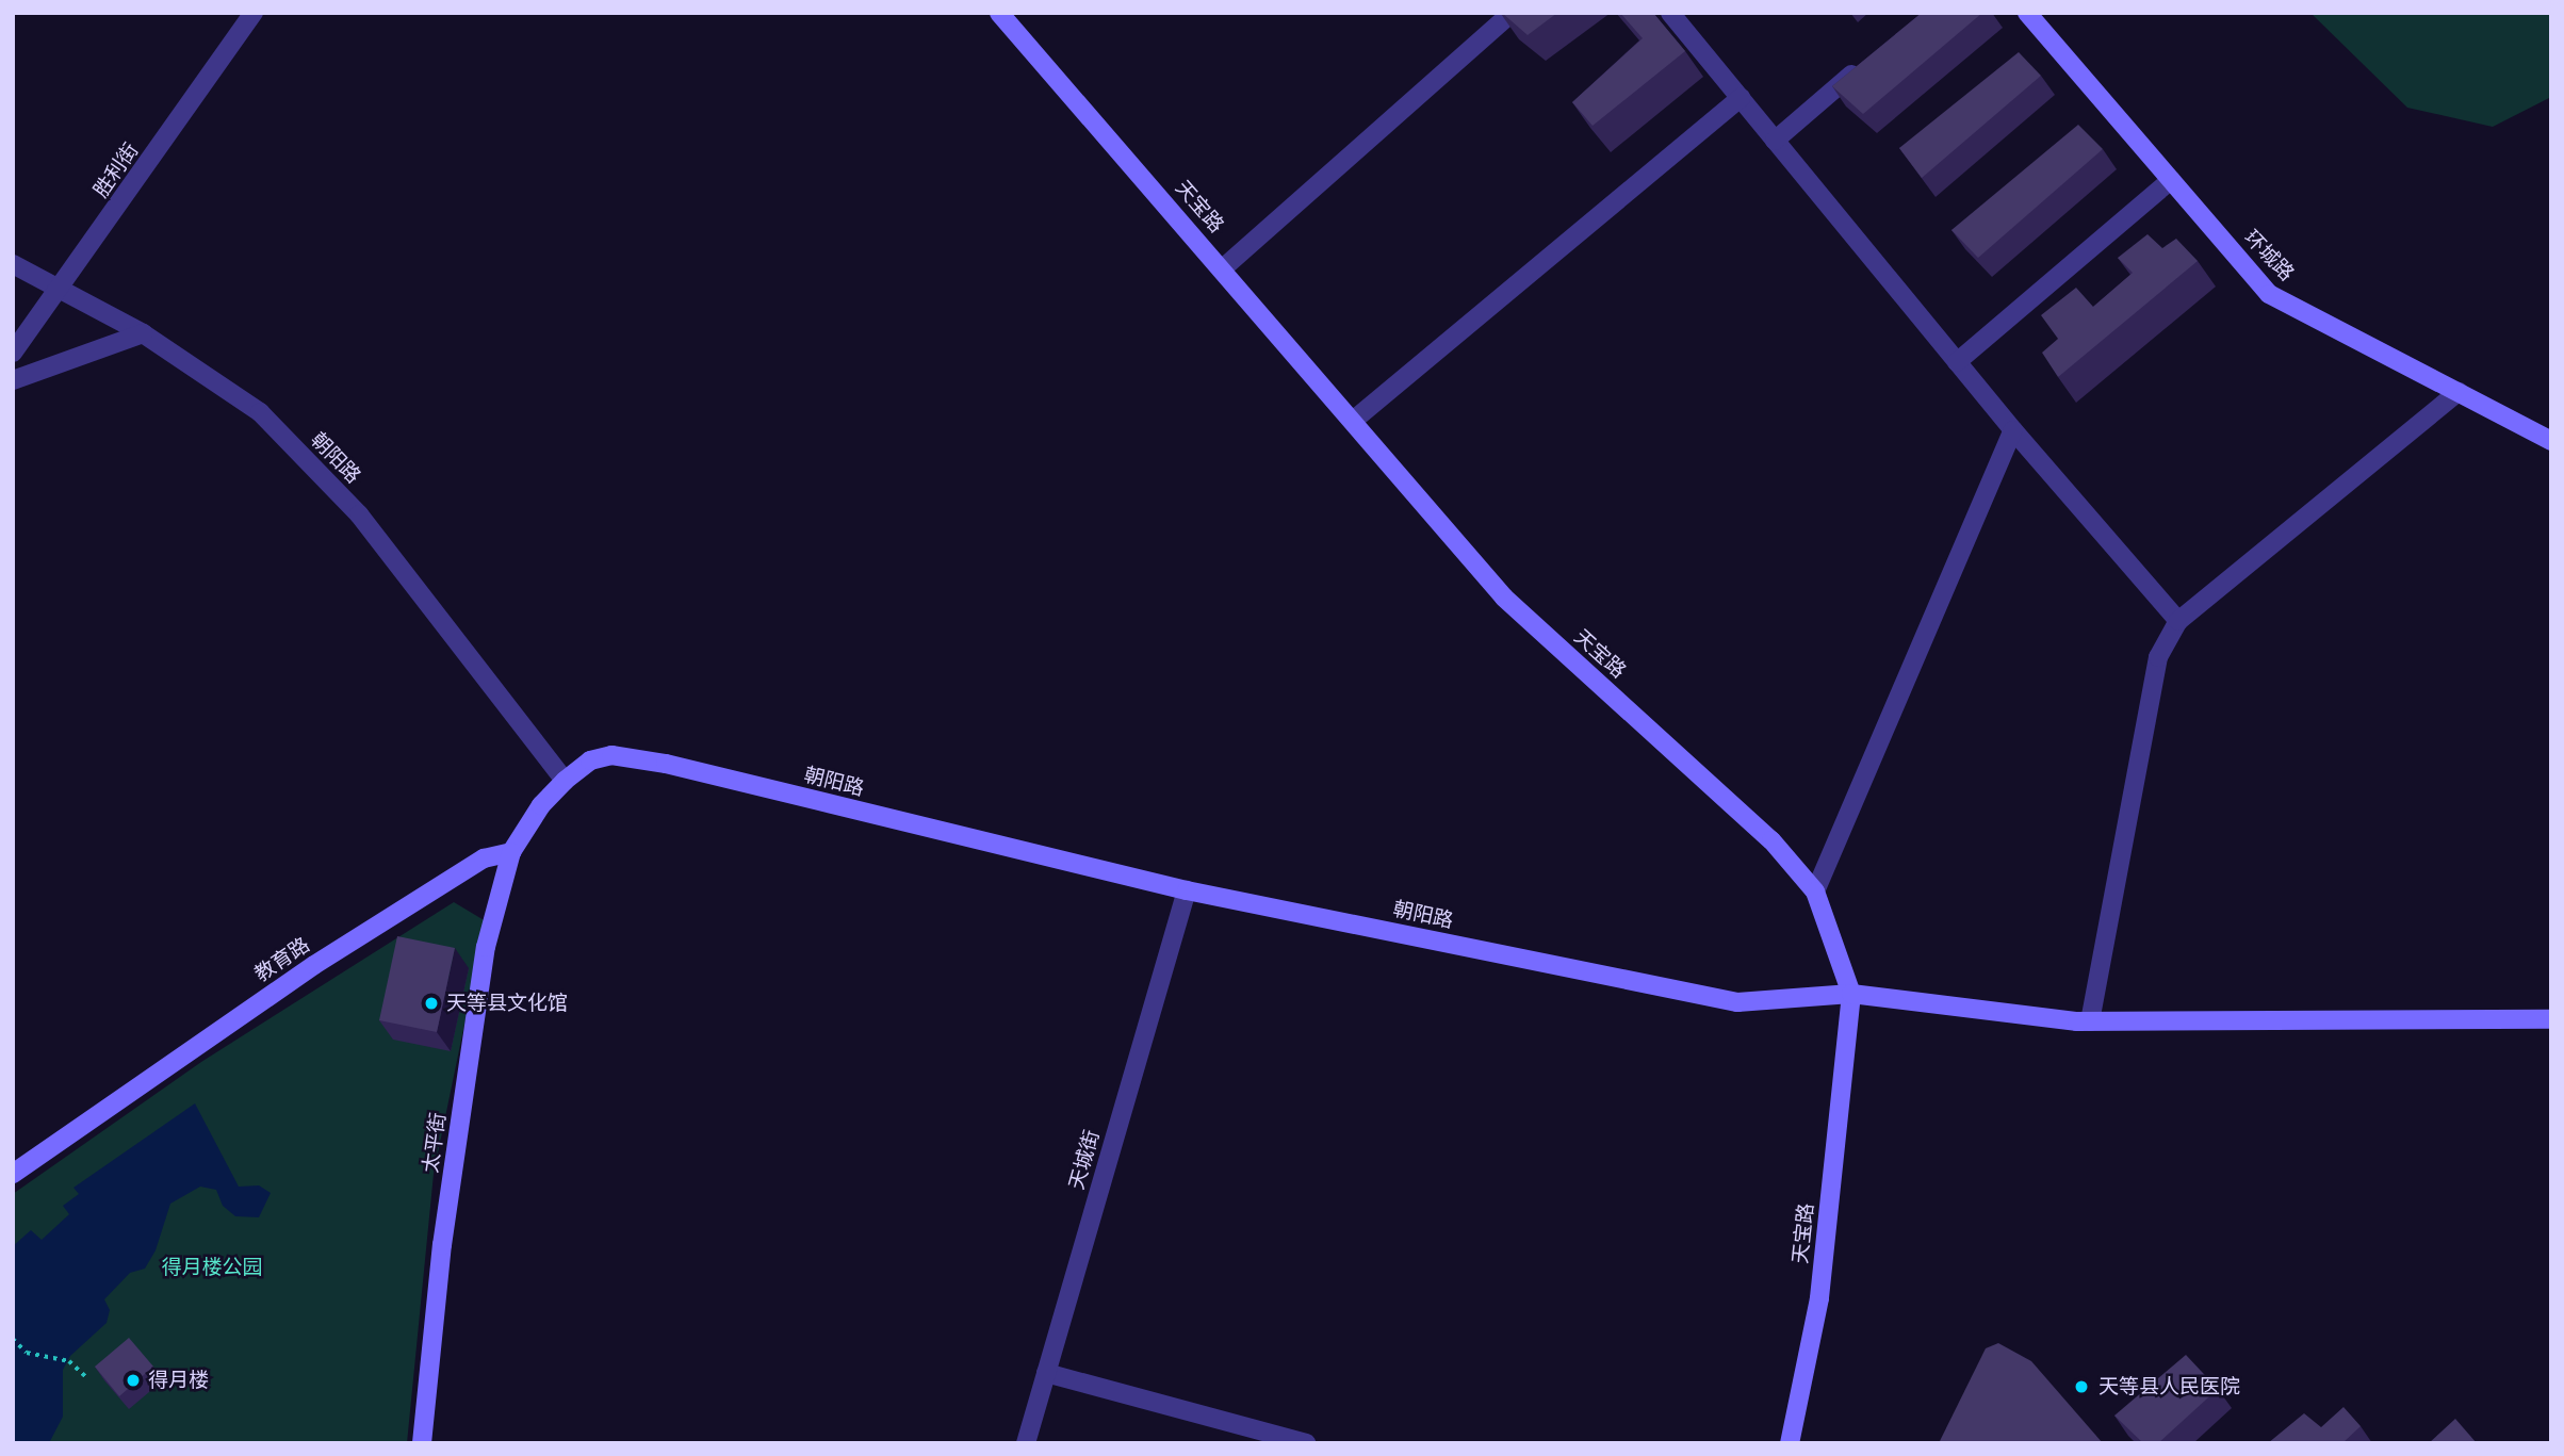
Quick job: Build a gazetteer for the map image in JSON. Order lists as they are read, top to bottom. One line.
{"streets":{"main road":["天宝路","环城路","朝阳路","教育路","太平街"],"street":["胜利街","天城街"]},"crossings":[["胜利街","朝阳路"],["天宝路","朝阳路"],["朝阳路","天城街"],["教育路","太平街"]],"parks":["得月楼公园"],"places":["天等县文化馆","得月楼","天等县人民医院"]}
